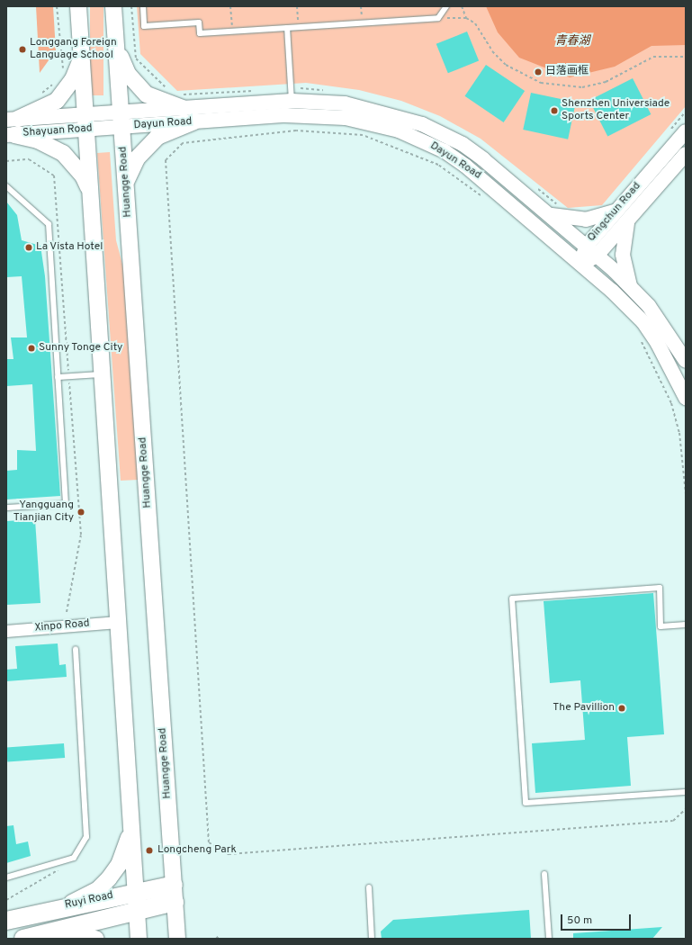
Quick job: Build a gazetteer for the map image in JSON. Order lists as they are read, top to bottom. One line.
{"streets":{"main road":["Huangge Road","Ruyi Road"],"street":["Dayun Road","Shayuan Road","Qingchun Road","Xinpo Road"]},"crossings":[["Dayun Road","Shayuan Road"],["Dayun Road","Huangge Road"],["Dayun Road","Qingchun Road"],["Shayuan Road","Huangge Road"],["Huangge Road","Ruyi Road"]],"water":["青春湖"],"places":["Longgang Foreign Language School","日落画框","Shenzhen Universiade Sports Center","La Vista Hotel","Sunny Tonge City","Yangguang Tianjian City","The Pavillion","Longcheng Park"],"scale_bar":"50 m"}
